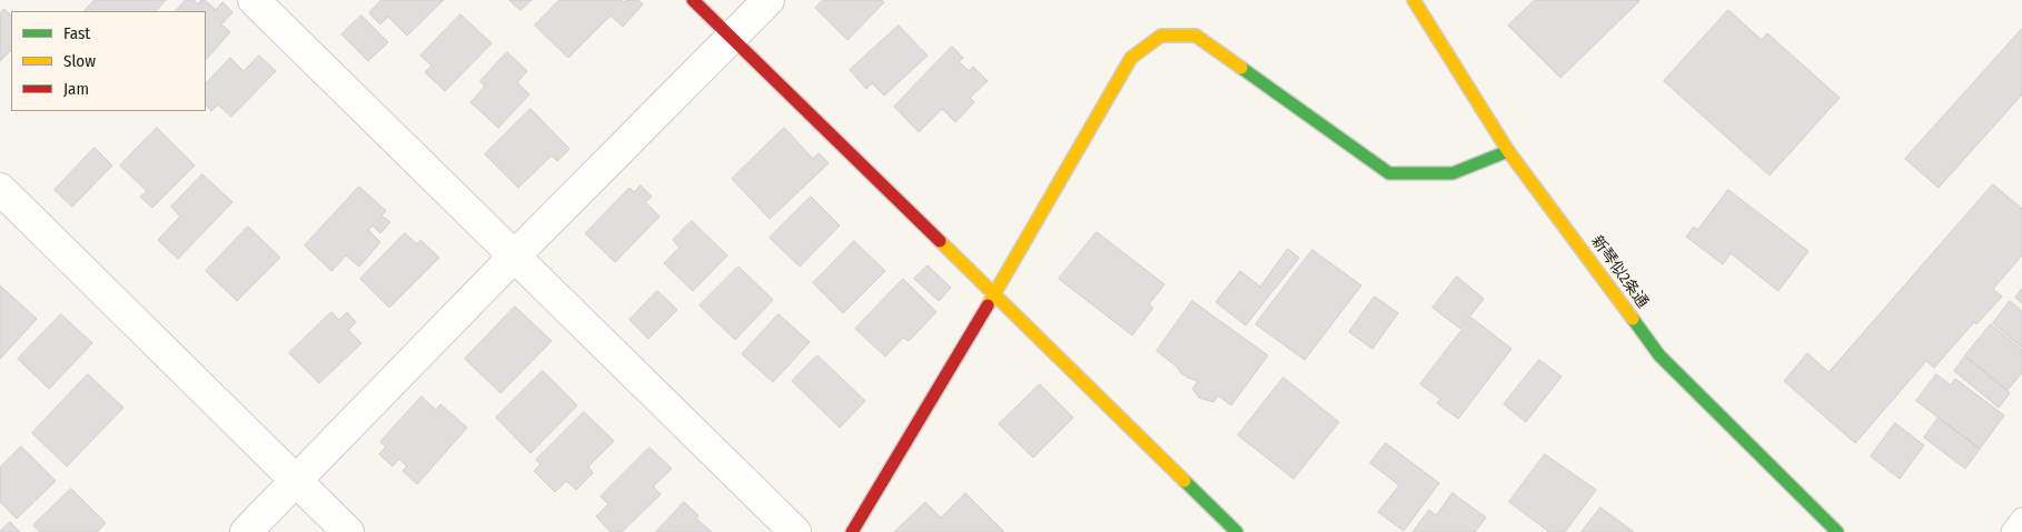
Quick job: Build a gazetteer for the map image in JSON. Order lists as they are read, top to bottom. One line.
{"streets":{"street":["新琴似2条通"]},"legend":["Fast","Slow","Jam"]}
